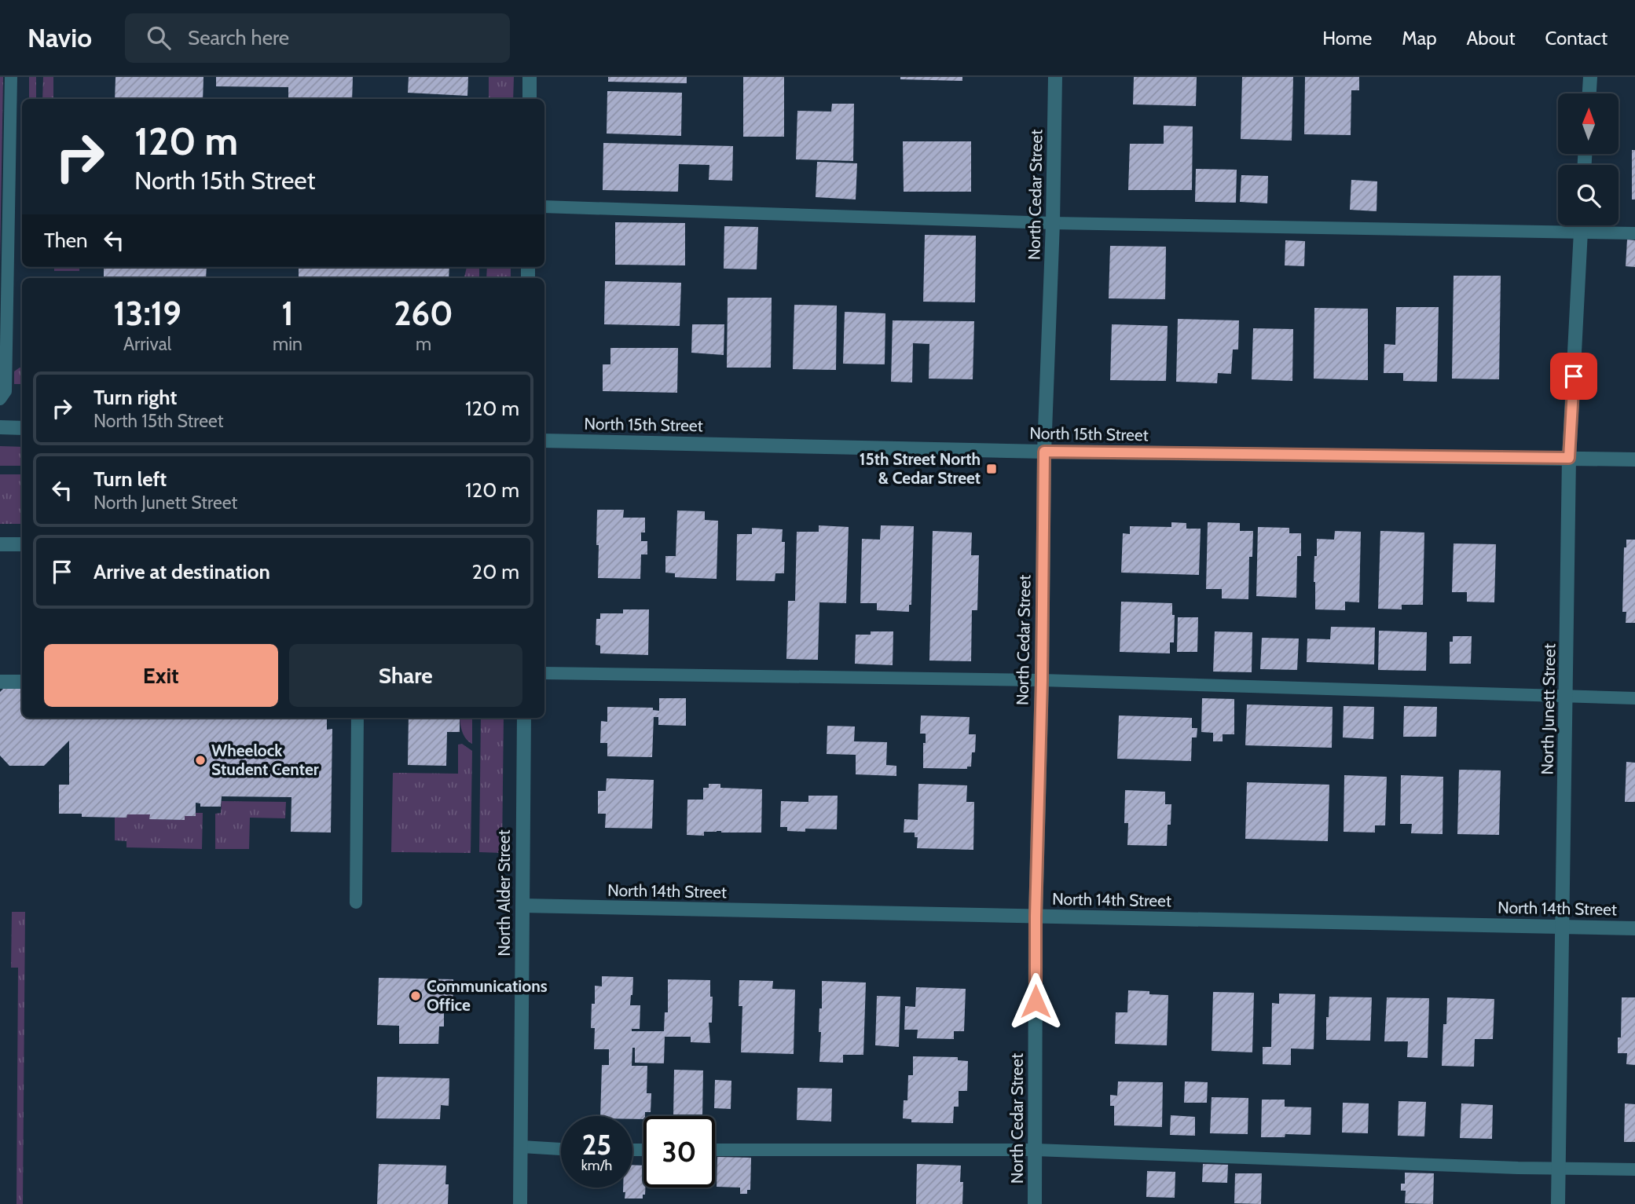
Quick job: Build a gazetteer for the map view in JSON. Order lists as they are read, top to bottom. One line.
{"streets":{"street":["North Cedar Street","North 15th Street","North Junett Street","North 14th Street","North Alder Street"]},"crossings":[["North Cedar Street","North 15th Street"],["North Cedar Street","North 14th Street"],["North 15th Street","North Junett Street"],["North Junett Street","North 14th Street"],["North 14th Street","North Alder Street"]],"places":{"transit":["15th Street North & Cedar Street"],"other":["Wheelock Student Center","Communications Office"]},"north":"top","page":{"header":"Navio","search":"Search here","nav":["Home","Map","About","Contact"],"turn":["120 m","North 15th Street"],"then":"Then","eta":["13:19","Arrival","1","min","260","m"],"list":[{"name":"Turn right","note":"North 15th Street","value":"120 m"},{"name":"Turn left","note":"North Junett Street","value":"120 m"},{"name":"Arrive at destination","value":"20 m"}],"buttons":["Exit","Share"],"speed":"25 km/h","limit":"30"}}
